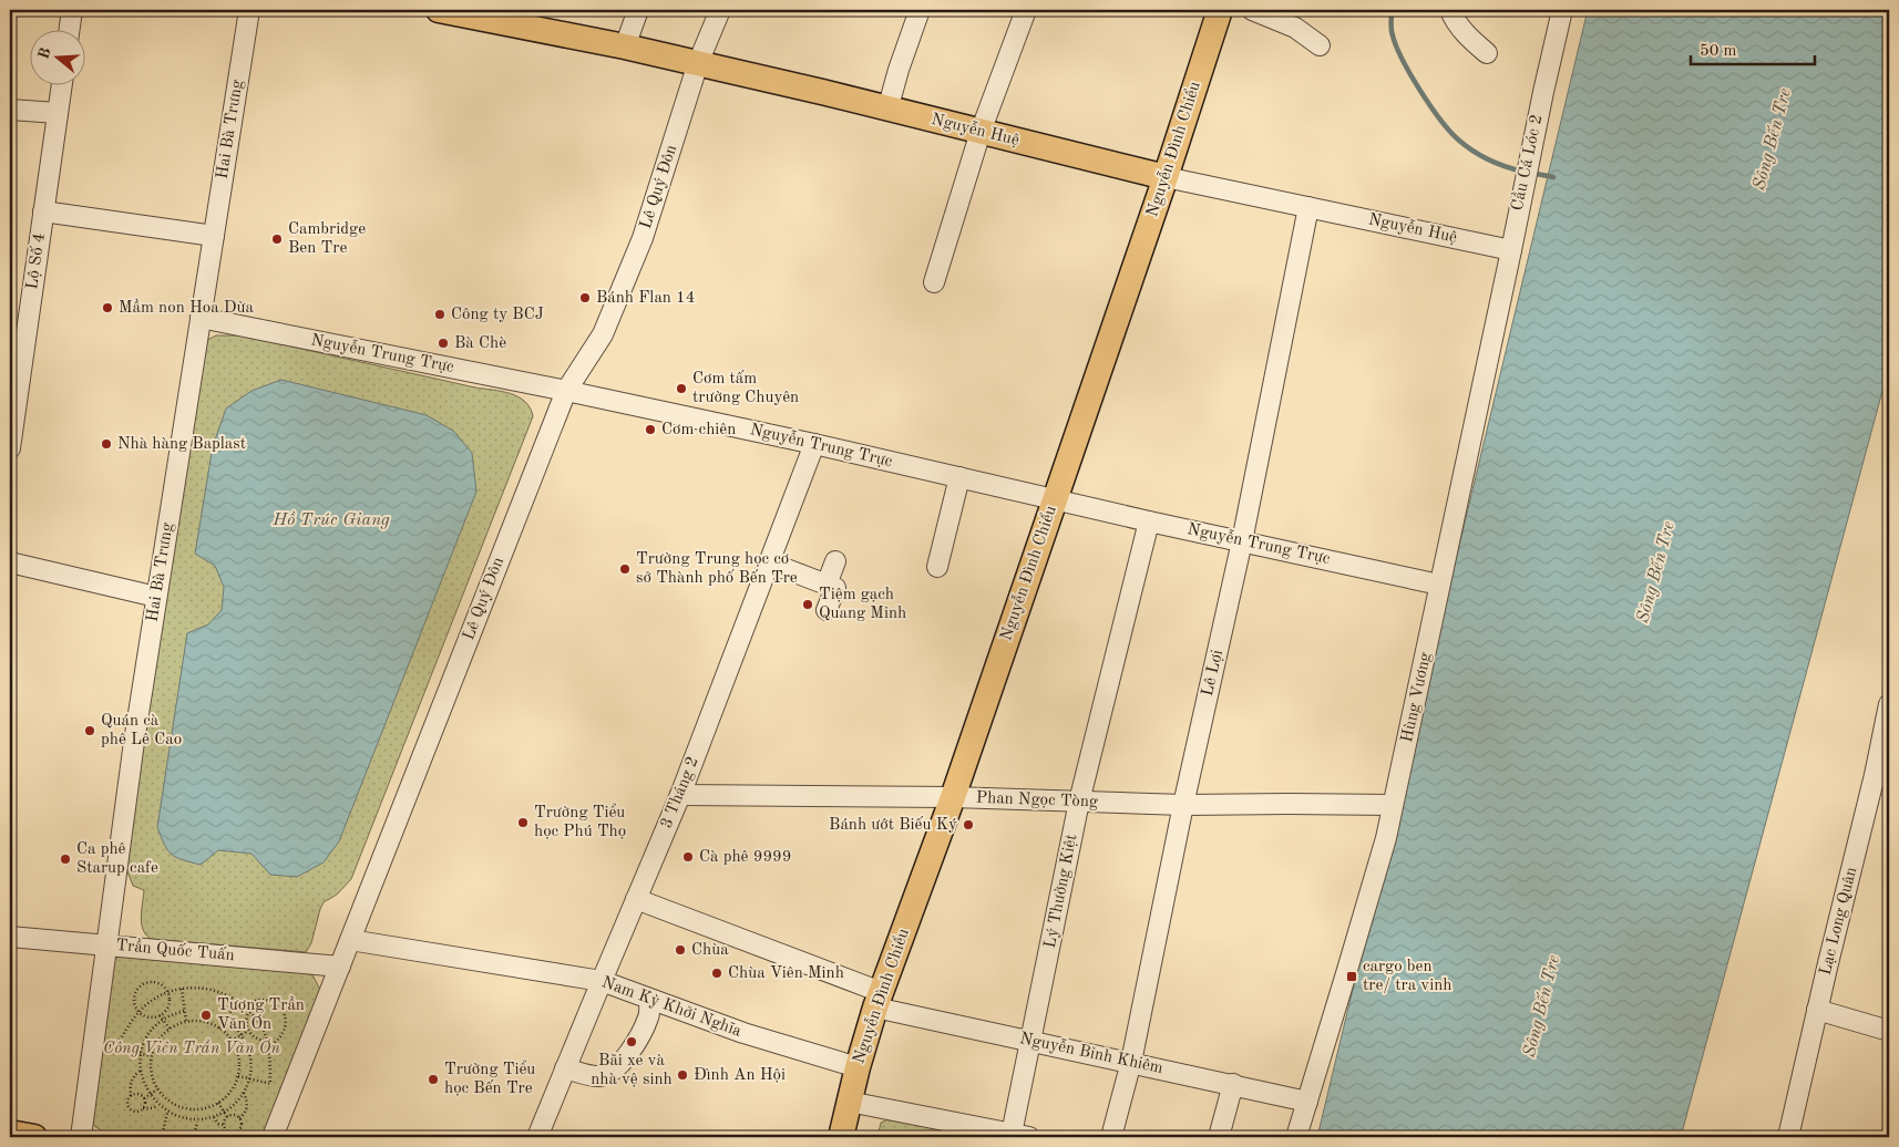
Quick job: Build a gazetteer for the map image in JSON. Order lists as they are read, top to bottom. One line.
{"streets":{"main road":["Nguyễn Huệ","Nguyễn Đình Chiểu"],"street":["Hai Bà Trưng","Cầu Cá Lóc 2","Lê Quý Đôn","Lộ Số 4","Nguyễn Trung Trực","Lê Lợi","Hùng Vương","3 Tháng 2","Phan Ngọc Tòng","Lý Thường Kiệt","Lạc Long Quân","Trần Quốc Tuấn","Nam Kỳ Khởi Nghĩa","Nguyễn Bỉnh Khiêm"]},"crossings":[["Hai Bà Trưng","Nguyễn Trung Trực"],["Hai Bà Trưng","Trần Quốc Tuấn"],["Nguyễn Huệ","Nguyễn Đình Chiểu"],["Nguyễn Huệ","Cầu Cá Lóc 2"],["Nguyễn Huệ","Lê Quý Đôn"],["Nguyễn Huệ","Lê Lợi"],["Nguyễn Huệ","Hùng Vương"],["Nguyễn Đình Chiểu","Nguyễn Trung Trực"],["Nguyễn Đình Chiểu","Phan Ngọc Tòng"],["Nguyễn Đình Chiểu","Nam Kỳ Khởi Nghĩa"],["Nguyễn Đình Chiểu","Nguyễn Bỉnh Khiêm"],["Cầu Cá Lóc 2","Hùng Vương"],["Lê Quý Đôn","Nguyễn Trung Trực"],["Lê Quý Đôn","Trần Quốc Tuấn"],["Lê Quý Đôn","Nam Kỳ Khởi Nghĩa"],["Nguyễn Trung Trực","Lê Lợi"],["Nguyễn Trung Trực","Hùng Vương"],["Nguyễn Trung Trực","3 Tháng 2"],["Nguyễn Trung Trực","Lý Thường Kiệt"],["Lê Lợi","Phan Ngọc Tòng"],["Lê Lợi","Nguyễn Bỉnh Khiêm"],["Hùng Vương","Phan Ngọc Tòng"],["Hùng Vương","Nguyễn Bỉnh Khiêm"],["3 Tháng 2","Phan Ngọc Tòng"],["3 Tháng 2","Nam Kỳ Khởi Nghĩa"],["3 Tháng 2","Nguyễn Bỉnh Khiêm"],["Phan Ngọc Tòng","Lý Thường Kiệt"],["Lý Thường Kiệt","Nguyễn Bỉnh Khiêm"]],"water":["Sông Bến Tre","Hồ Trúc Giang"],"parks":["Công Viên Trần Văn Ơn"],"places":{"other":["Cambridge Ben Tre","Bánh Flan 14","Mầm non Hoa Dừa","Công ty BCJ","Bà Chè","Cơm tấm trường Chuyên","Cơm chiên","Nhà hàng Baplast","Trường Trung học cơ sở Thành phố Bến Tre","Tiệm gạch Quang Minh","Quán cà phê Lê Cao","Trường Tiểu học Phú Thọ","Bánh ướt Biếu Ký","Cà phê 9999","Ca phê Starup cafe","Chùa","Chùa Viên Minh","Tượng Trần Văn Ơn","Bãi xe và nhà vệ sinh","Đình An Hội","Trường Tiểu học Bến Tre"],"transit":["cargo ben tre/ tra vinh"]},"scale_bar":"50 m","north":"left"}
